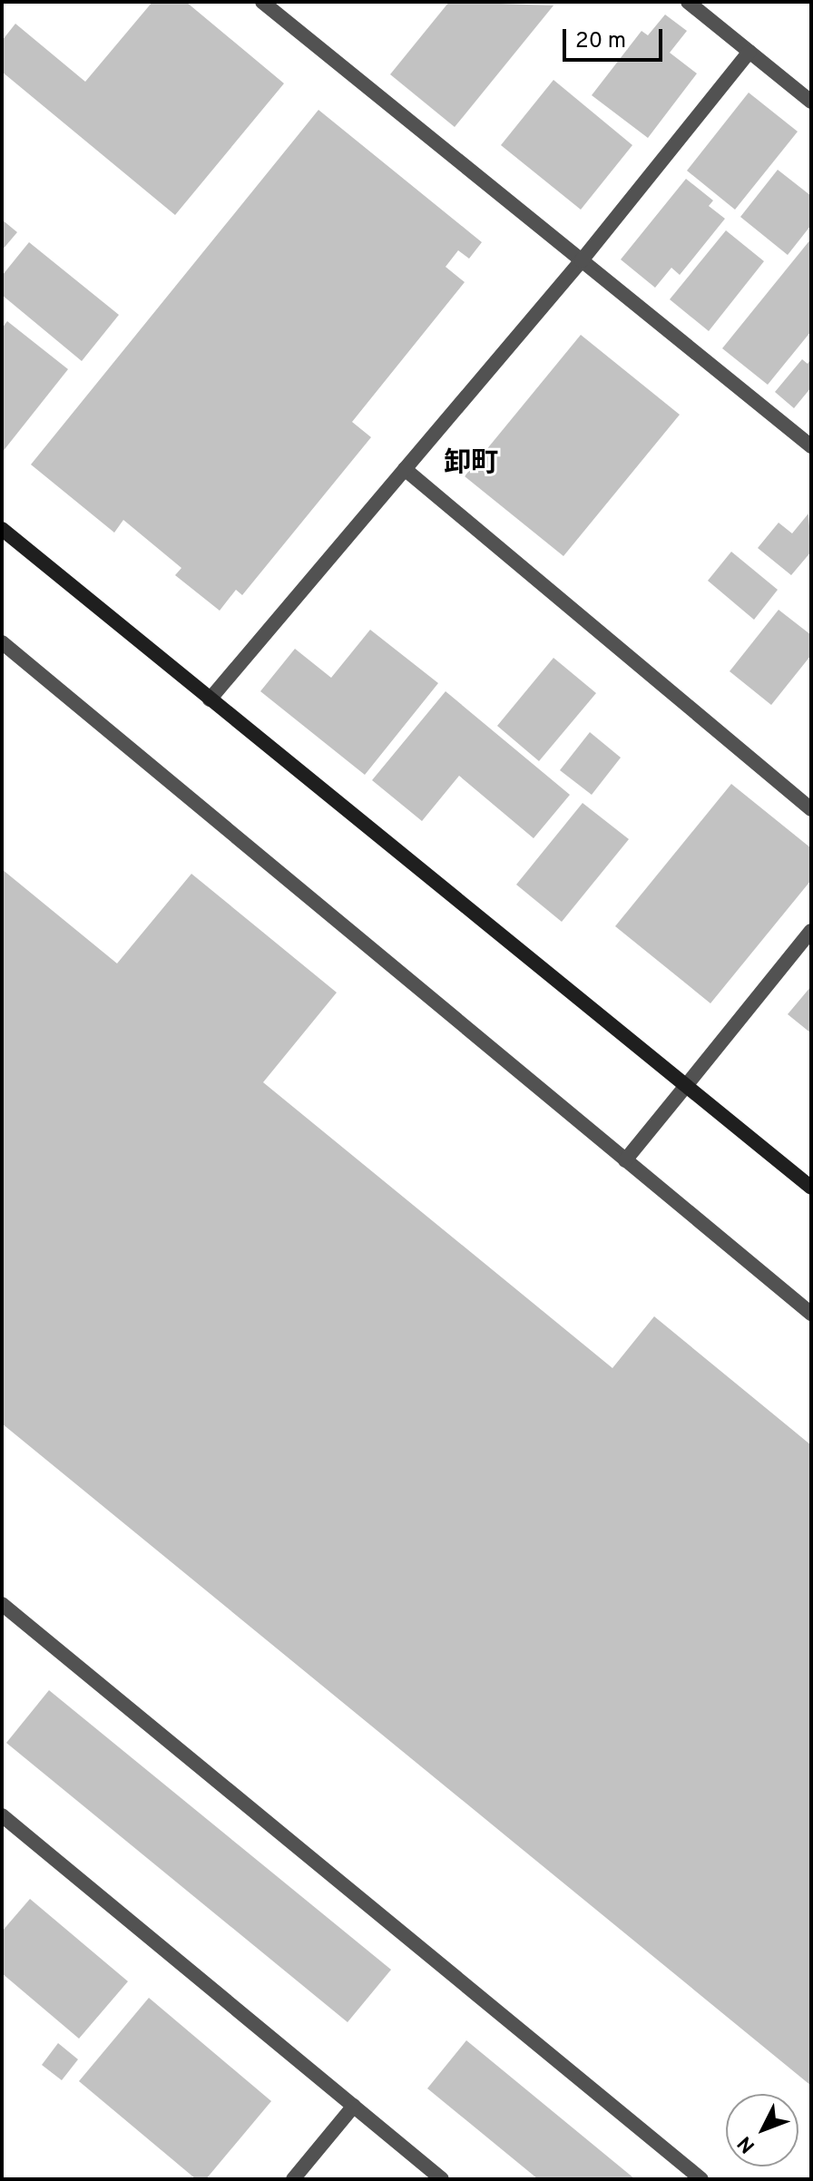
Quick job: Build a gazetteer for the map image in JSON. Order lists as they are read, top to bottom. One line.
{"districts":["卸町"],"scale_bar":"20 m","north":"bottom left"}
